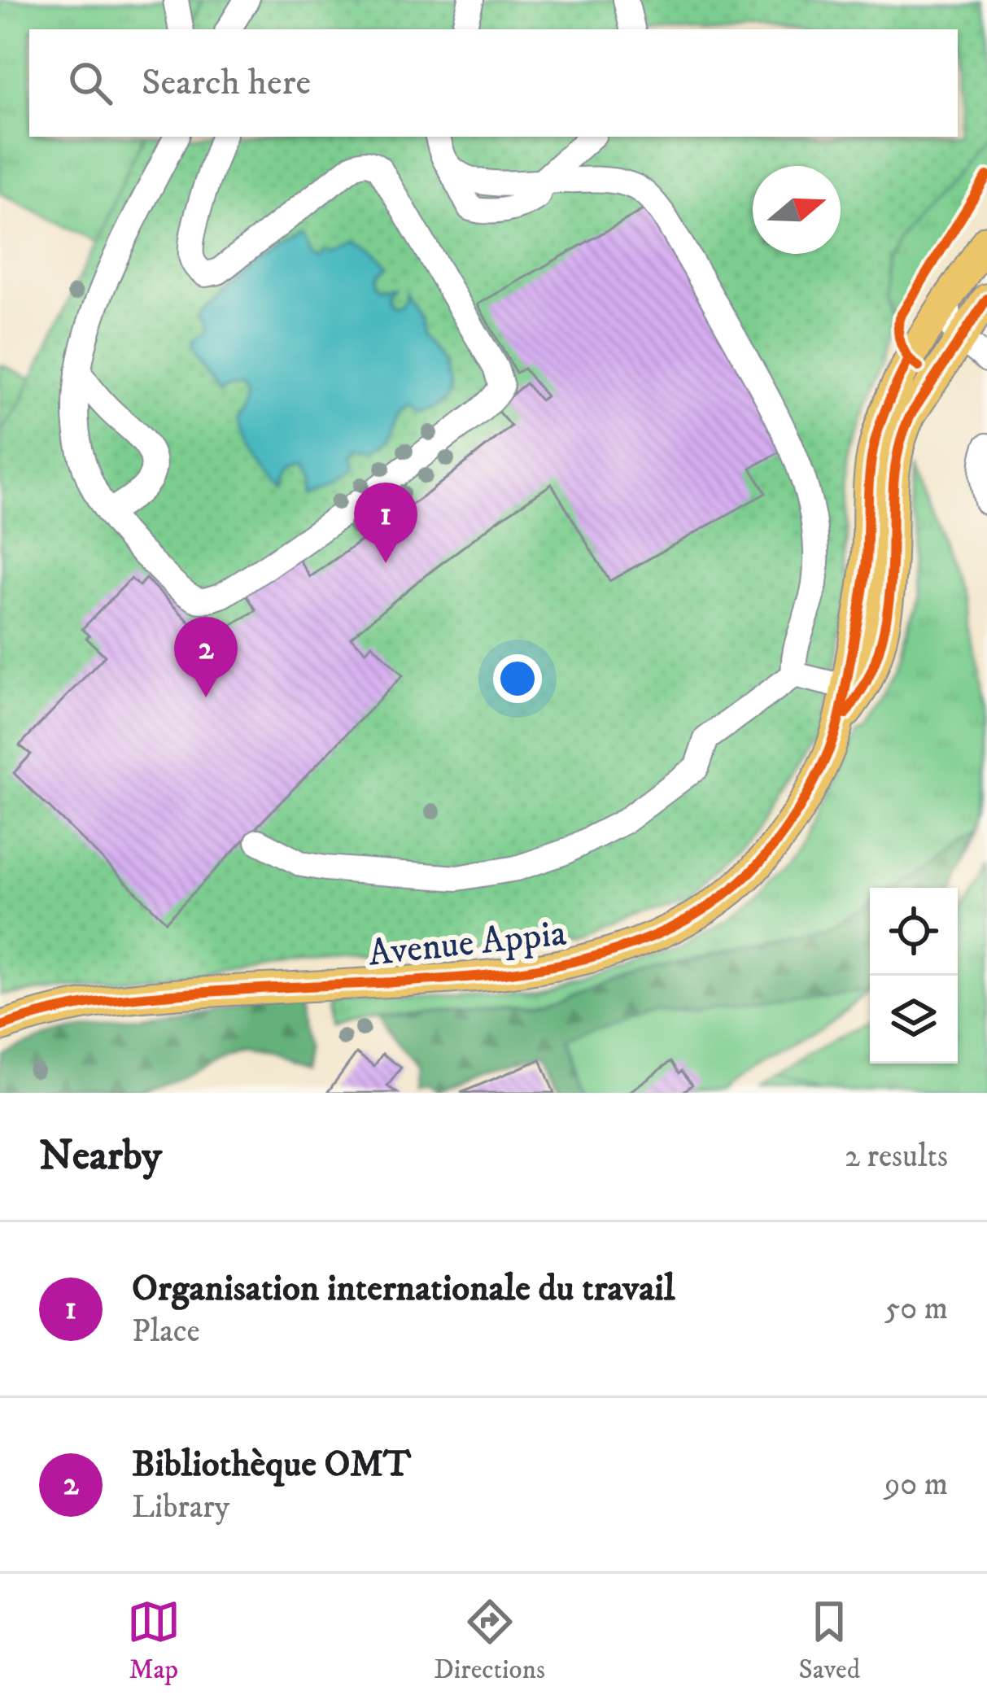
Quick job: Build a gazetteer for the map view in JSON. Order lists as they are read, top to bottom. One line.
{"streets":{"main road":["Avenue Appia"]},"north":"right","page":{"search":"Search here","pins":["1","2"],"heading":["Nearby","2 results"],"list":[{"mark":"1","name":"Organisation internationale du travail","note":"Place","value":"50 m"},{"mark":"2","name":"Bibliothèque OMT","note":"Library","value":"90 m"}],"nav":["Map","Directions","Saved"]}}
